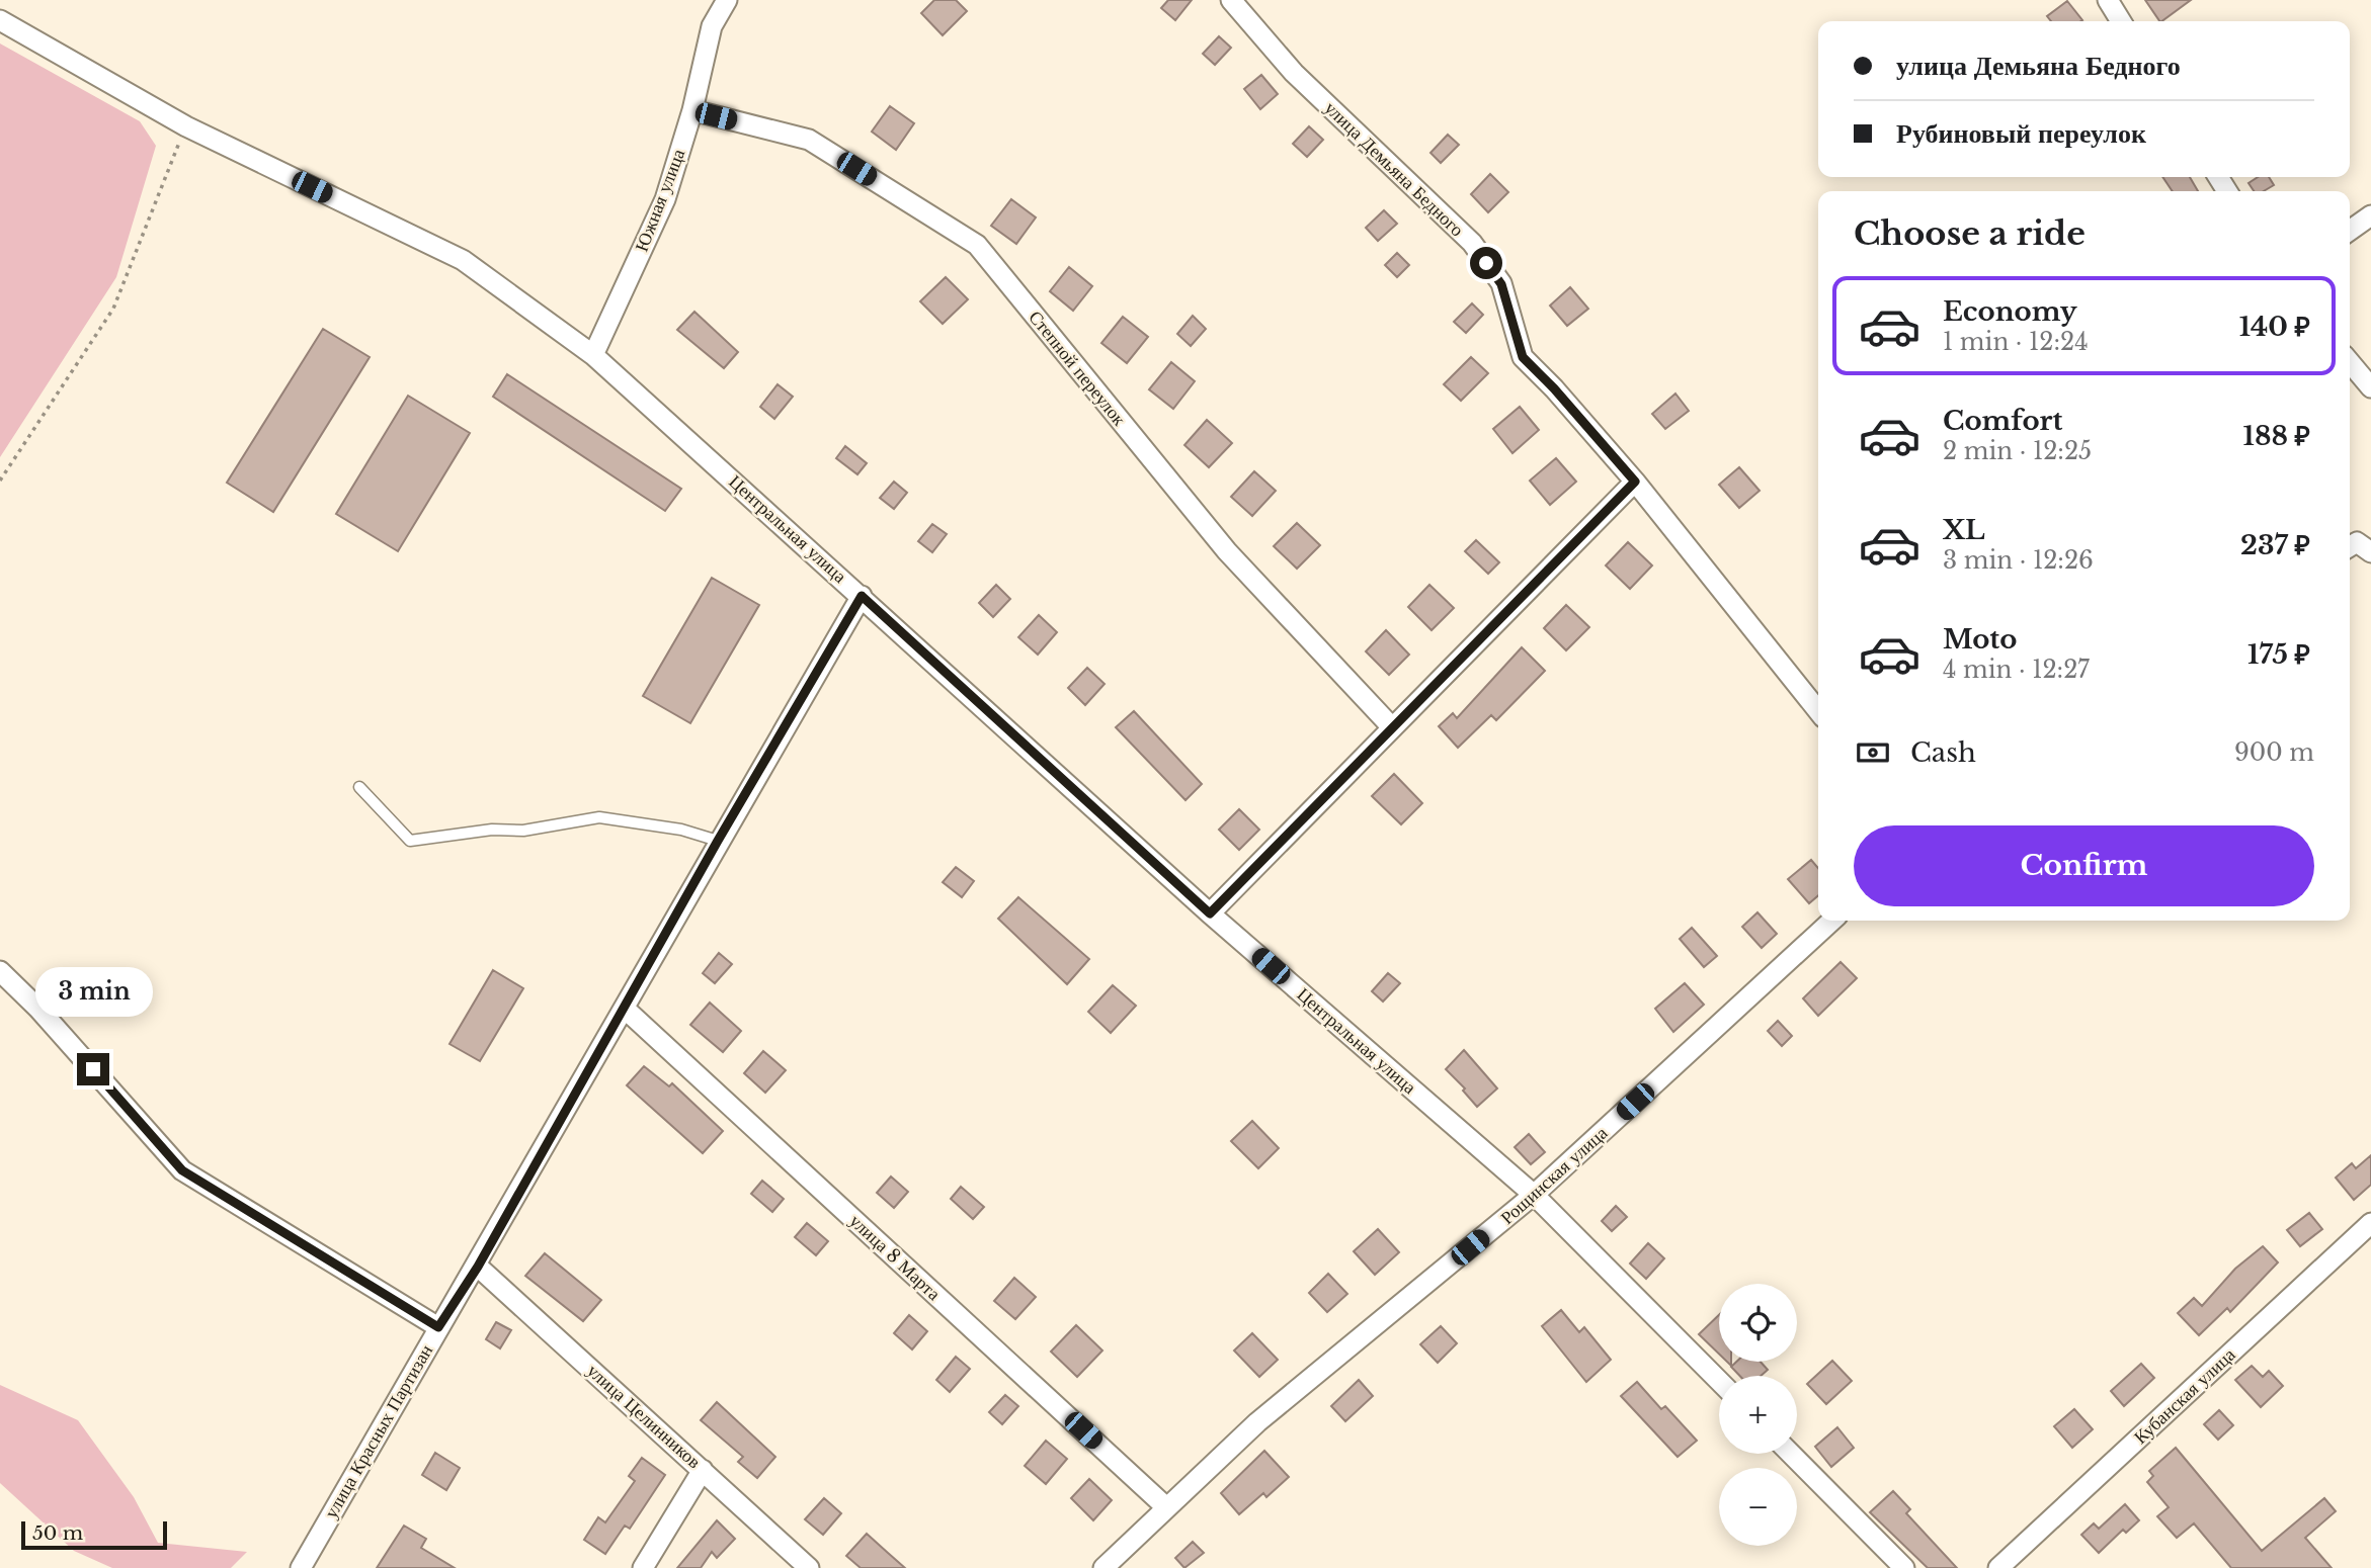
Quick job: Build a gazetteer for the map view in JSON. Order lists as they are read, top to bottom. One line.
{"streets":{"street":["улица Демьяна Бедного","Южная улица","Степной переулок","Центральная улица","Рощинская улица","улица 8 Марта","Кубанская улица","улица Целинников","улица Красных Партизан"]},"crossings":[["Южная улица","Степной переулок"],["Южная улица","Центральная улица"],["Центральная улица","Рощинская улица"],["Центральная улица","улица Красных Партизан"],["Рощинская улица","улица 8 Марта"],["улица 8 Марта","улица Красных Партизан"],["улица Целинников","улица Красных Партизан"]],"scale_bar":"50 m","page":{"banner":["улица Демьяна Бедного","Рубиновый переулок"],"heading":"Choose a ride","list":[{"name":"Economy","note":"1 min · 12:24","value":"140 ₽"},{"name":"Comfort","note":"2 min · 12:25","value":"188 ₽"},{"name":"XL","note":"3 min · 12:26","value":"237 ₽"},{"name":"Moto","note":"4 min · 12:27","value":"175 ₽"}],"pay":["Cash","900 m"],"buttons":"Confirm","bubble":"3 min","map_buttons":["+","−"],"scale":"50 m"}}
